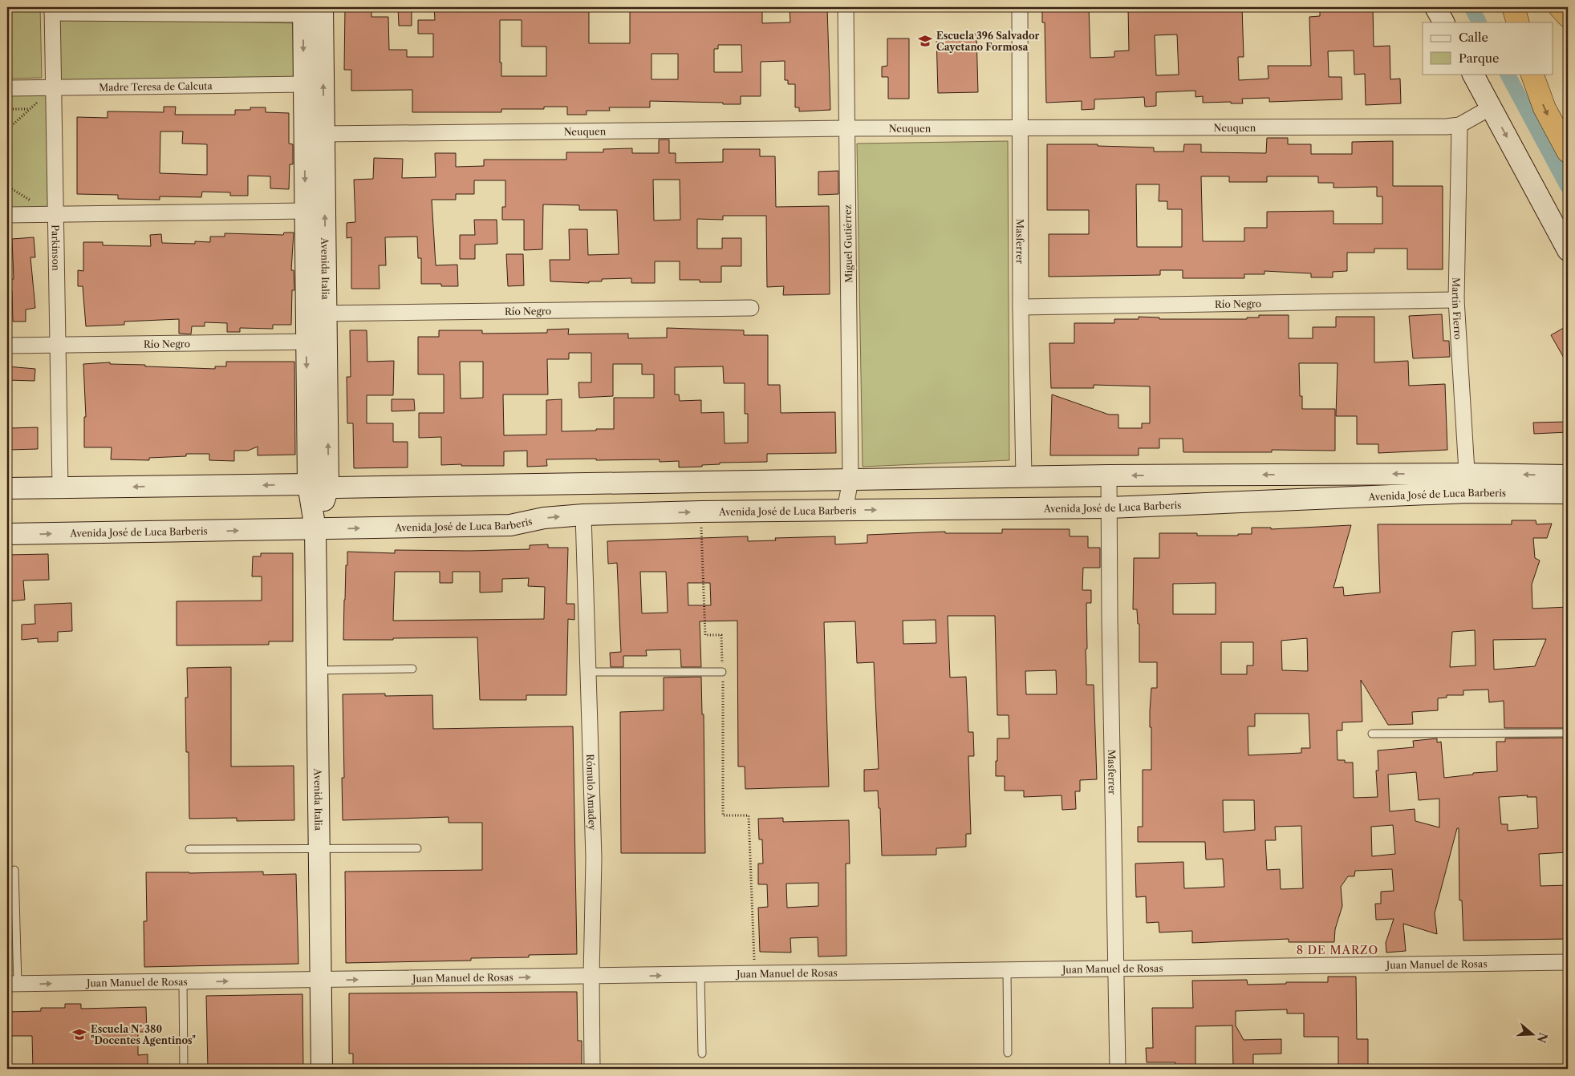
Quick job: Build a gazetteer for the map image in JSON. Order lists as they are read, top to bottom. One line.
{"streets":{"main road":["Avenida Italia","Avenida José de Luca Barberis"],"street":["Madre Teresa de Calcuta","Neuquen","Masferrer","Miguel Gutiérrez","Parkinson","Río Negro","Martín Fierro","Rómulo Amadey","Juan Manuel de Rosas"]},"crossings":[["Madre Teresa de Calcuta","Parkinson"],["Madre Teresa de Calcuta","Avenida Italia"],["Neuquen","Masferrer"],["Neuquen","Miguel Gutiérrez"],["Neuquen","Avenida Italia"],["Neuquen","Martín Fierro"],["Masferrer","Río Negro"],["Masferrer","Avenida José de Luca Barberis"],["Masferrer","Juan Manuel de Rosas"],["Miguel Gutiérrez","Avenida José de Luca Barberis"],["Parkinson","Río Negro"],["Parkinson","Avenida José de Luca Barberis"],["Avenida Italia","Río Negro"],["Avenida Italia","Avenida José de Luca Barberis"],["Avenida Italia","Juan Manuel de Rosas"],["Río Negro","Martín Fierro"],["Martín Fierro","Avenida José de Luca Barberis"],["Avenida José de Luca Barberis","Rómulo Amadey"],["Rómulo Amadey","Juan Manuel de Rosas"]],"one_way":["Juan Manuel de Rosas"],"districts":["8 DE MARZO"],"places":{"school or university":["Escuela 396 Salvador Cayetano Formosa","Escuela N° 380 \"Docentes Agentinos\""]},"legend":["Calle","Parque"],"north":"right"}
